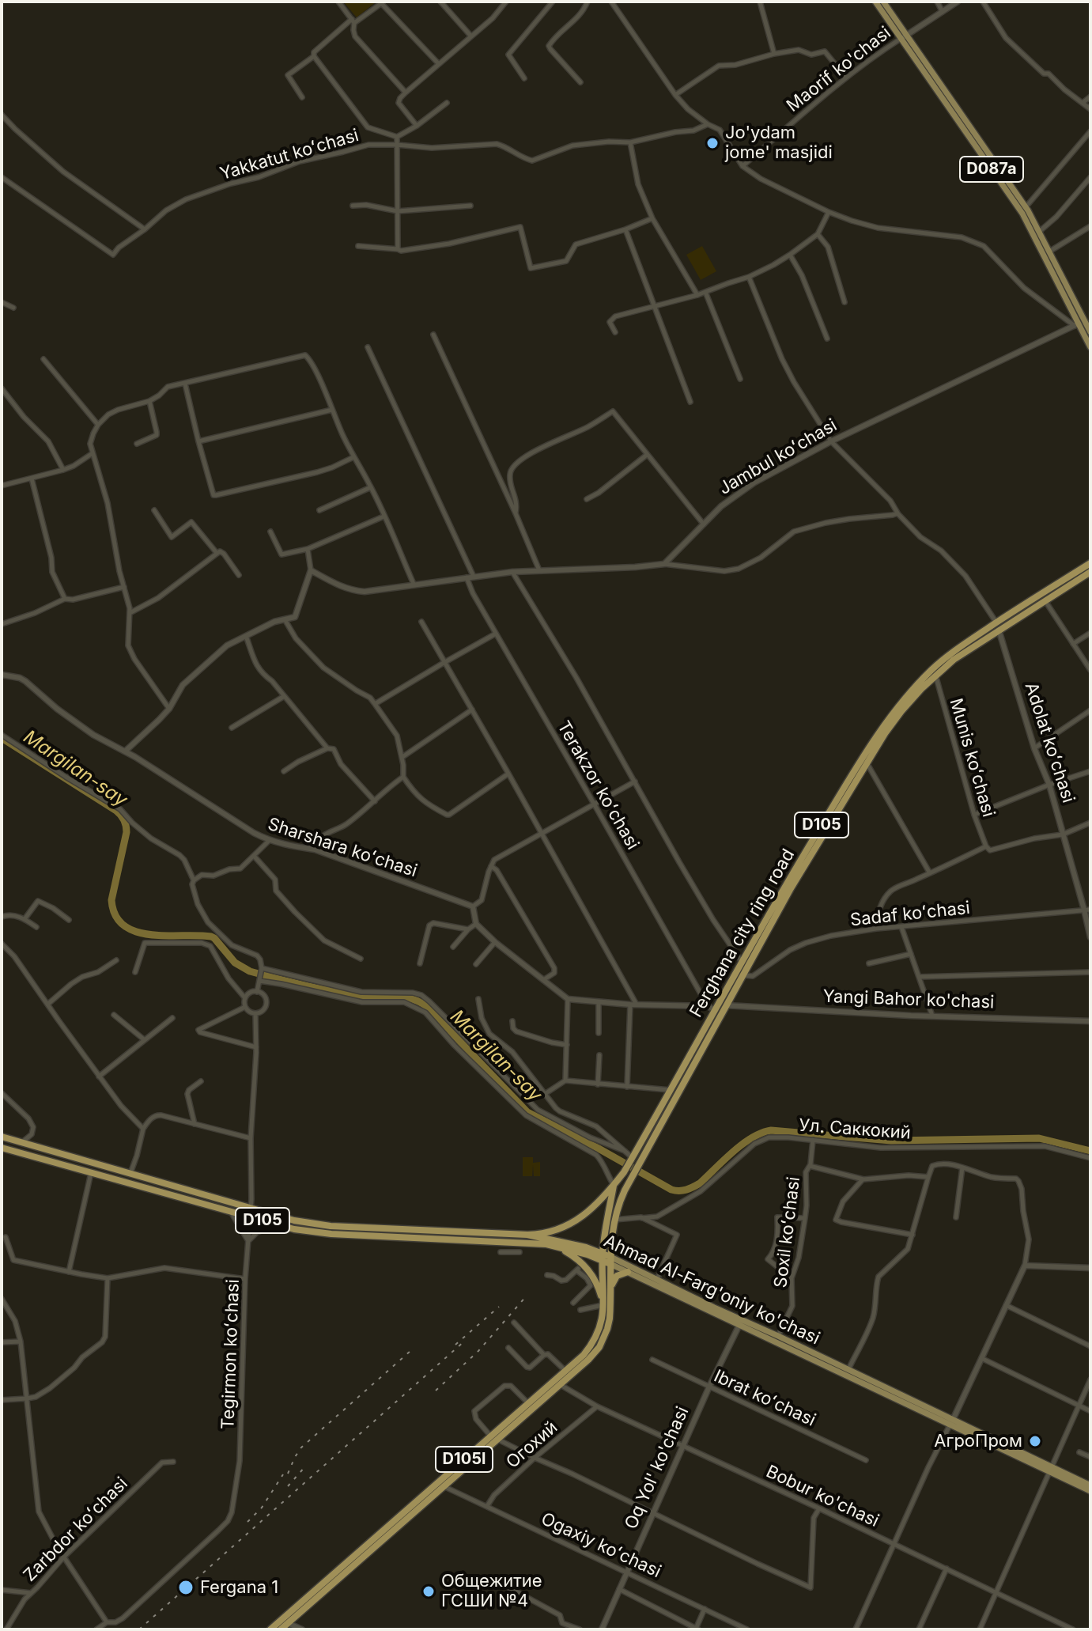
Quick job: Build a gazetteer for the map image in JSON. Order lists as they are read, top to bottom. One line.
{"streets":{"highway":["D105","Ferghana city ring road","Ahmad Al-Farg'oniy ko'chasi","D105l"],"main road":["D087a"],"street":["Maorif ko'chasi","Yakkatut koʻchasi","Jambul koʻchasi","Adolat koʻchasi","Munis koʻchasi","Terakzor koʻchasi","Sharshara koʻchasi","Sadaf koʻchasi","Yangi Bahor ko'chasi","Ул. Саккокий","Soxil koʻchasi","Tegirmon koʻchasi","Ibrat koʻchasi","Огохий","Oq Yol' ko'chasi","Bobur ko'chasi","Zarbdor koʻchasi","Ogaxiy koʻchasi"]},"crossings":[["Maorif ko'chasi","D087a"],["D087a","Jambul koʻchasi"],["Adolat koʻchasi","Sadaf koʻchasi"],["Adolat koʻchasi","Ferghana city ring road"],["Munis koʻchasi","Ferghana city ring road"],["Terakzor koʻchasi","Ferghana city ring road"],["D105","Ferghana city ring road"],["D105","Ahmad Al-Farg'oniy ko'chasi"],["D105","D105l"],["Sadaf koʻchasi","Ferghana city ring road"],["Ferghana city ring road","Yangi Bahor ko'chasi"],["Ул. Саккокий","Soxil koʻchasi"],["Soxil koʻchasi","Ahmad Al-Farg'oniy ko'chasi"],["Ahmad Al-Farg'oniy ko'chasi","Tegirmon koʻchasi"],["Ahmad Al-Farg'oniy ko'chasi","D105l"],["Ahmad Al-Farg'oniy ko'chasi","Oq Yol' ko'chasi"],["Ibrat koʻchasi","Oq Yol' ko'chasi"],["Огохий","Bobur ko'chasi"],["Огохий","Ogaxiy koʻchasi"],["D105l","Bobur ko'chasi"],["D105l","Ogaxiy koʻchasi"],["Oq Yol' ko'chasi","Bobur ko'chasi"],["Oq Yol' ko'chasi","Ogaxiy koʻchasi"]],"water":["Margilan-say"],"places":["Jo'ydam jome' masjidi","АгроПром","Fergana 1","Общежитие ГСШИ №4"]}
